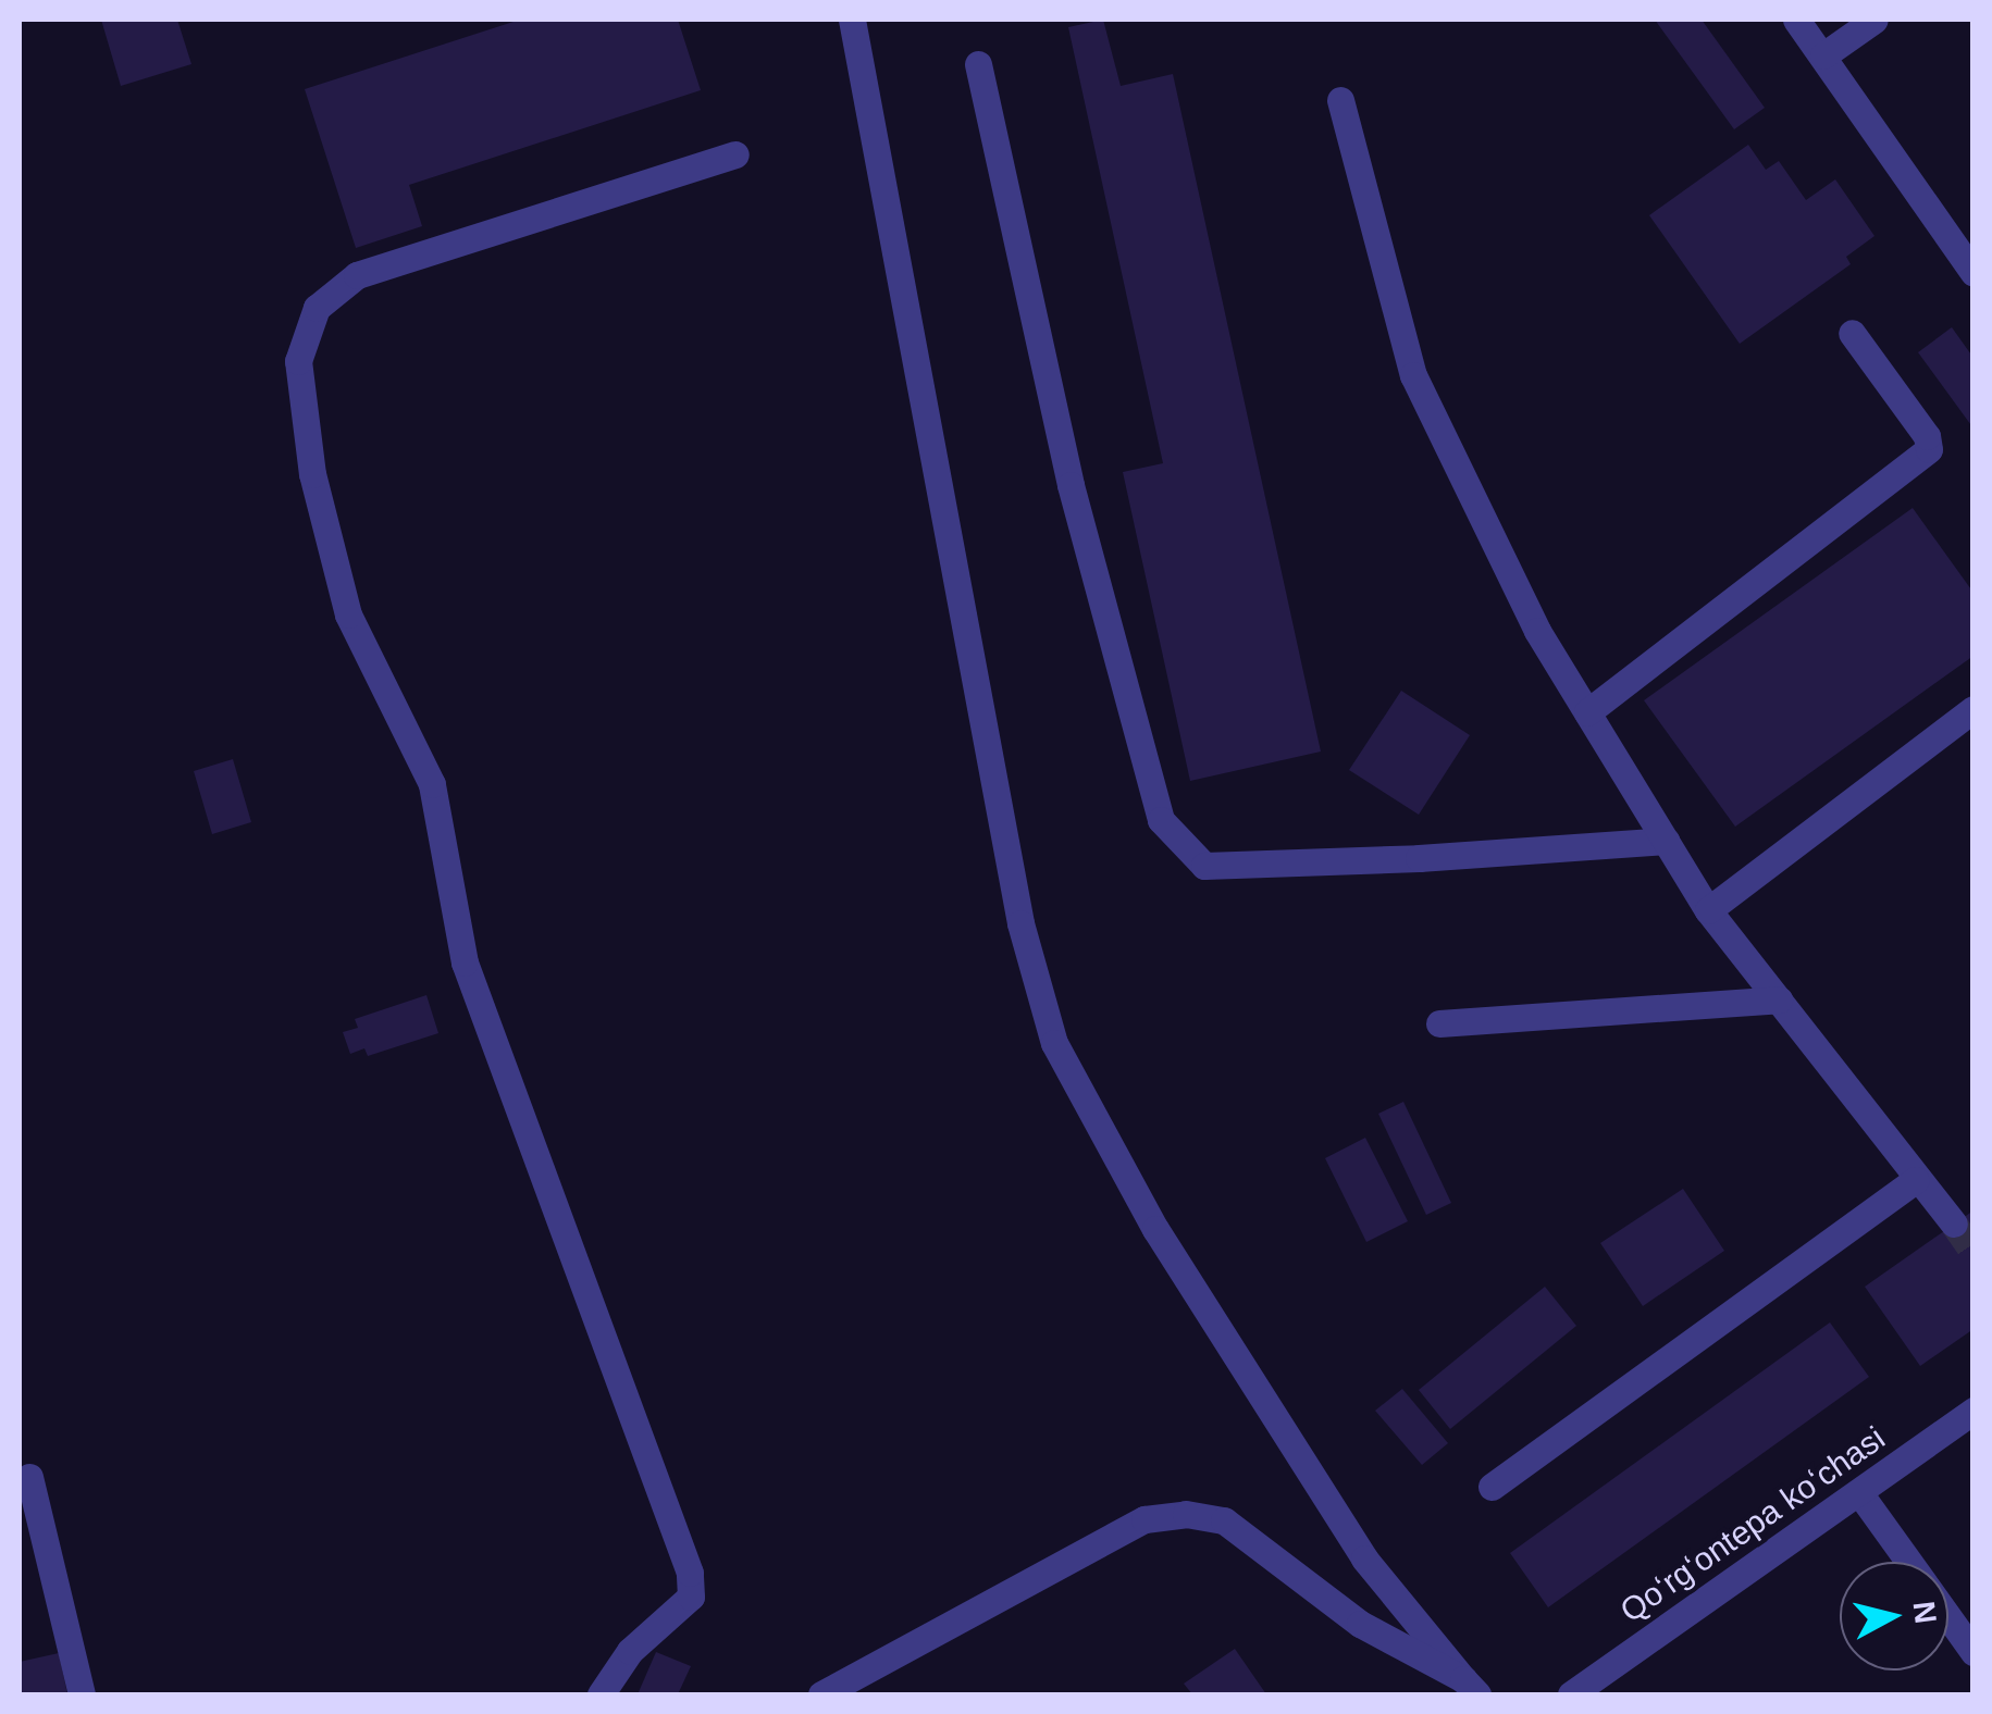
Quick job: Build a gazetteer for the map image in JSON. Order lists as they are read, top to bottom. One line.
{"streets":{"street":["Qoʻrgʻontepa koʻchasi"]},"north":"right"}
